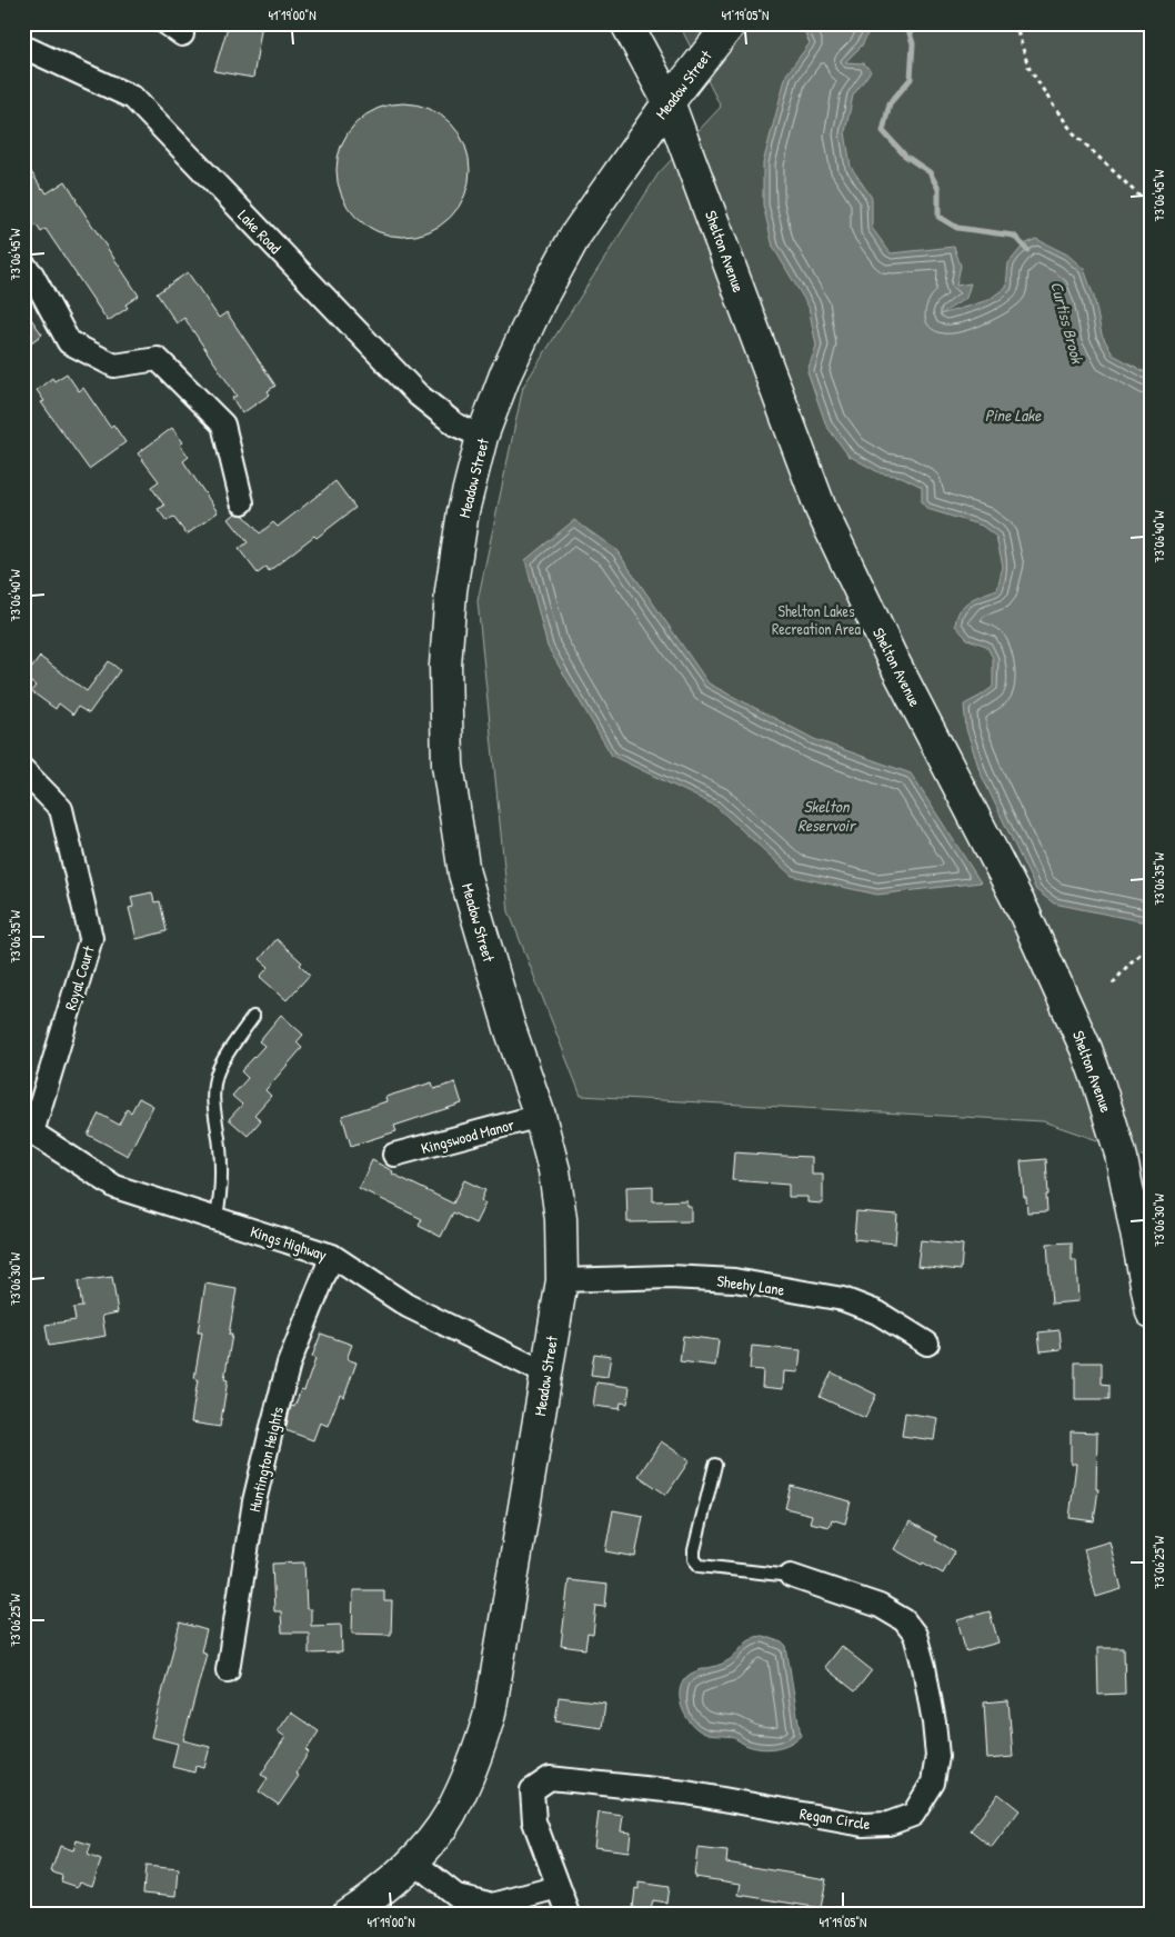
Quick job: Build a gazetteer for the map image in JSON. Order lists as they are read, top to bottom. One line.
{"streets":{"street":["Meadow Street","Lake Road","Shelton Avenue","Royal Court","Kingswood Manor","Kings Highway","Sheehy Lane","Huntington Heights","Regan Circle"]},"crossings":[["Meadow Street","Lake Road"],["Meadow Street","Shelton Avenue"],["Meadow Street","Kingswood Manor"],["Meadow Street","Kings Highway"],["Meadow Street","Sheehy Lane"],["Royal Court","Kings Highway"],["Kings Highway","Huntington Heights"]],"water":["Curtiss Brook","Pine Lake","Skelton Reservoir"],"parks":["Shelton Lakes Recreation Area"],"coordinates":["41°19'00\"N","41°19'05\"N","73°06'45\"W","73°06'40\"W","73°06'35\"W","73°06'30\"W","73°06'25\"W"]}
